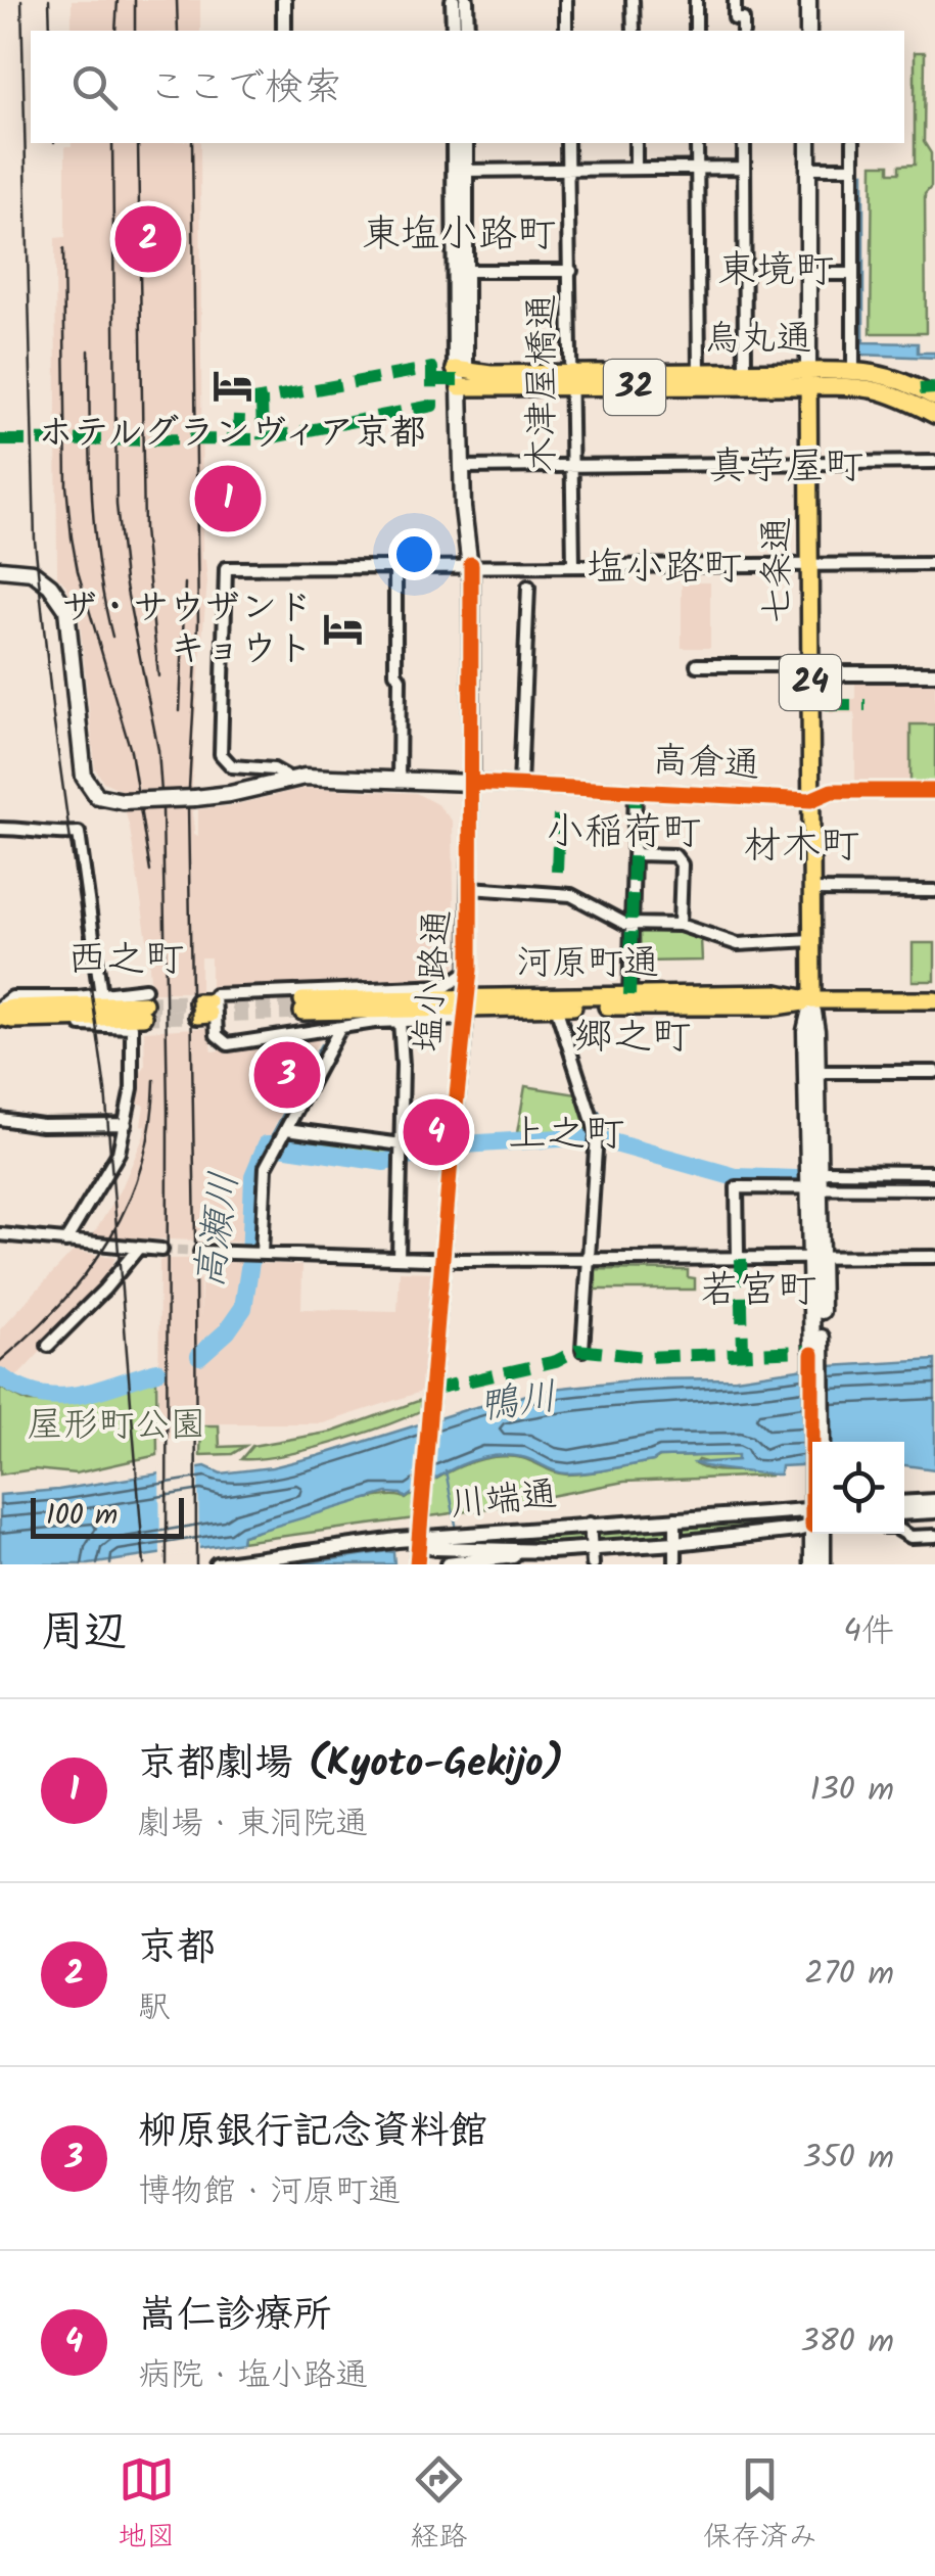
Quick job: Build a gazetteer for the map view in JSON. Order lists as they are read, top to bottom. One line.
{"streets":{"main road":["烏丸通","32","七条通","24","高倉通","河原町通","塩小路通"],"street":["木津屋橋通","川端通"]},"crossings":[["烏丸通","木津屋橋通"],["烏丸通","七条通"],["烏丸通","塩小路通"],["七条通","高倉通"],["七条通","河原町通"],["高倉通","塩小路通"],["河原町通","塩小路通"],["塩小路通","川端通"]],"districts":["東塩小路町","東境町","真苧屋町","塩小路町","小稲荷町","材木町","西之町","郷之町","上之町","若宮町"],"water":["高瀬川","鴨川"],"parks":["屋形町公園"],"places":{"hotel":["ホテルグランヴィア京都","ザ・サウザンド キョウト"]},"scale_bar":"100 m","page":{"search":"ここで検索","pins":["2","1","3","4"],"scale":"100 m","heading":["周辺","4件"],"list":[{"mark":"1","name":"京都劇場 (Kyoto-Gekijo)","note":"劇場 · 東洞院通","value":"130 m"},{"mark":"2","name":"京都","note":"駅","value":"270 m"},{"mark":"3","name":"柳原銀行記念資料館","note":"博物館 · 河原町通","value":"350 m"},{"mark":"4","name":"嵩仁診療所","note":"病院 · 塩小路通","value":"380 m"}],"nav":["地図","経路","保存済み"]}}
